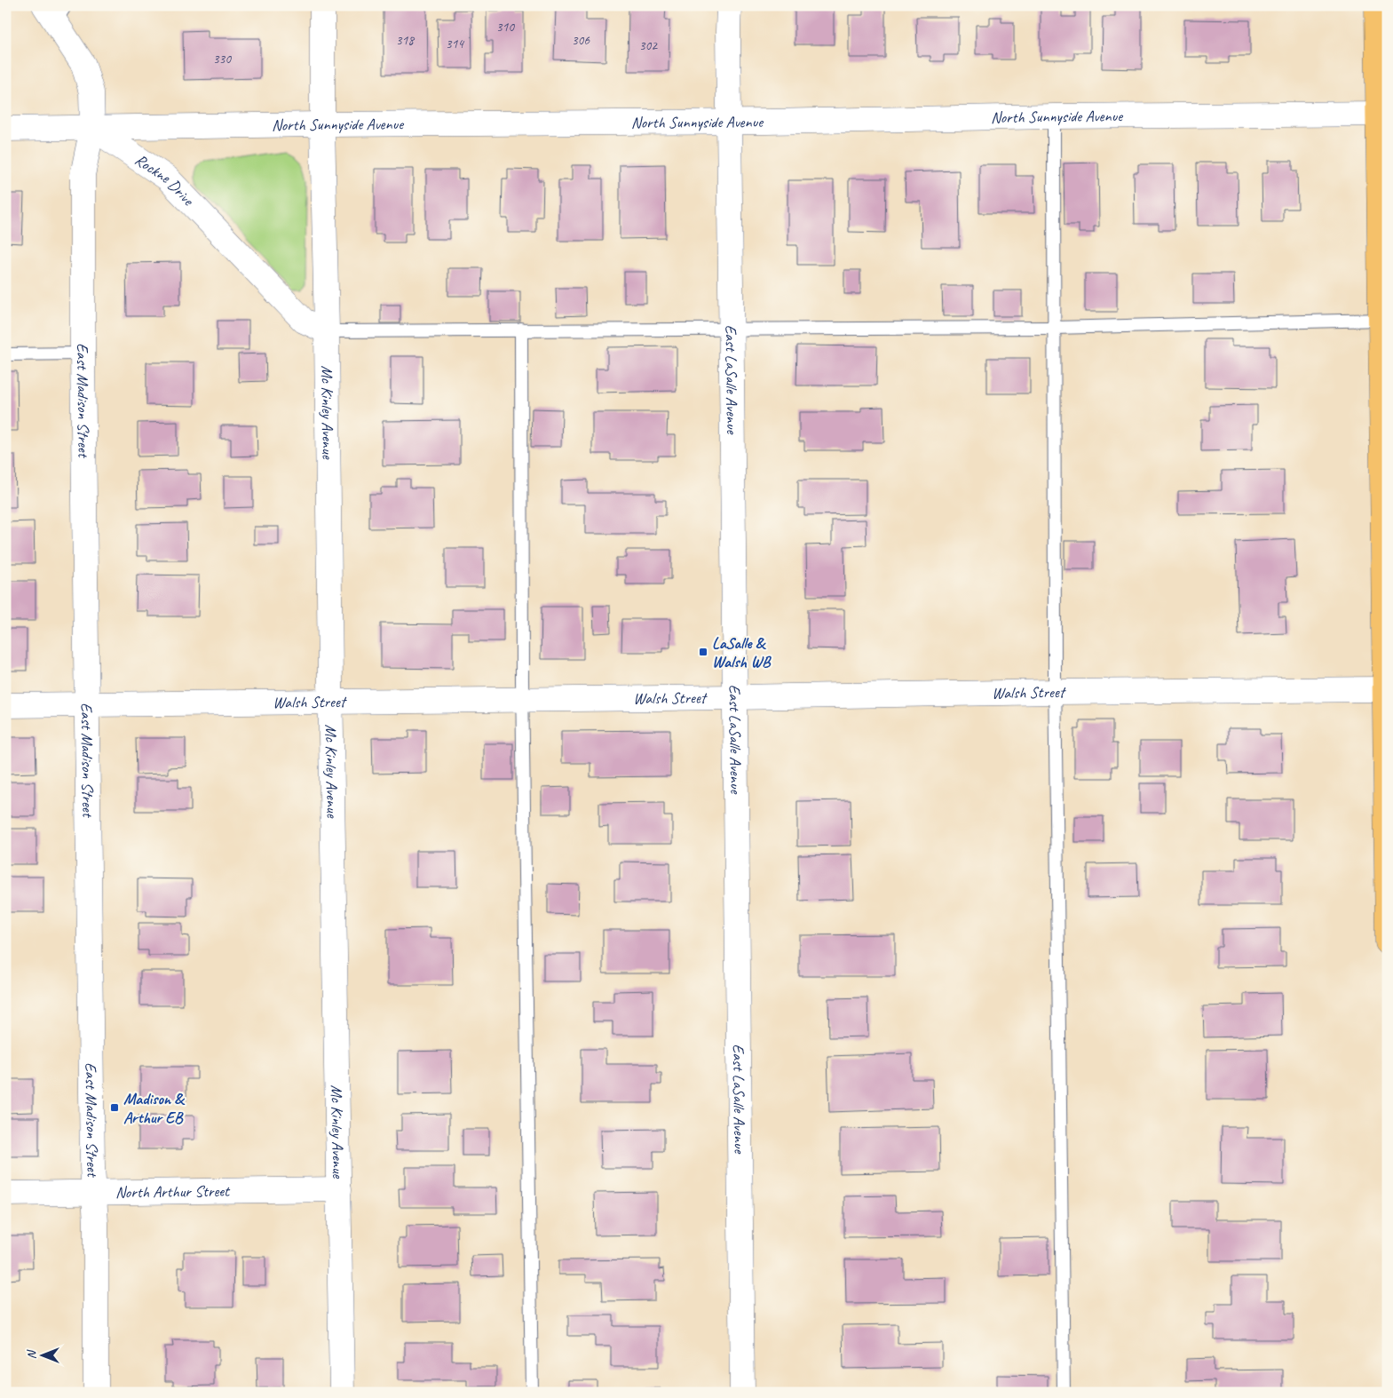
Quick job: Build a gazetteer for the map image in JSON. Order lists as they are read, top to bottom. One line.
{"streets":{"street":["North Sunnyside Avenue","Rockne Drive","East LaSalle Avenue","East Madison Street","Mc Kinley Avenue","Walsh Street","North Arthur Street"]},"crossings":[["North Sunnyside Avenue","Rockne Drive"],["North Sunnyside Avenue","East LaSalle Avenue"],["North Sunnyside Avenue","East Madison Street"],["North Sunnyside Avenue","Mc Kinley Avenue"],["Rockne Drive","East Madison Street"],["Rockne Drive","Mc Kinley Avenue"],["East LaSalle Avenue","Walsh Street"],["East Madison Street","Walsh Street"],["East Madison Street","North Arthur Street"],["Mc Kinley Avenue","Walsh Street"],["Mc Kinley Avenue","North Arthur Street"]],"places":{"transit":["LaSalle & Walsh WB","Madison & Arthur EB"]},"house_numbers":["310","318","306","314","302","330"],"north":"left"}
